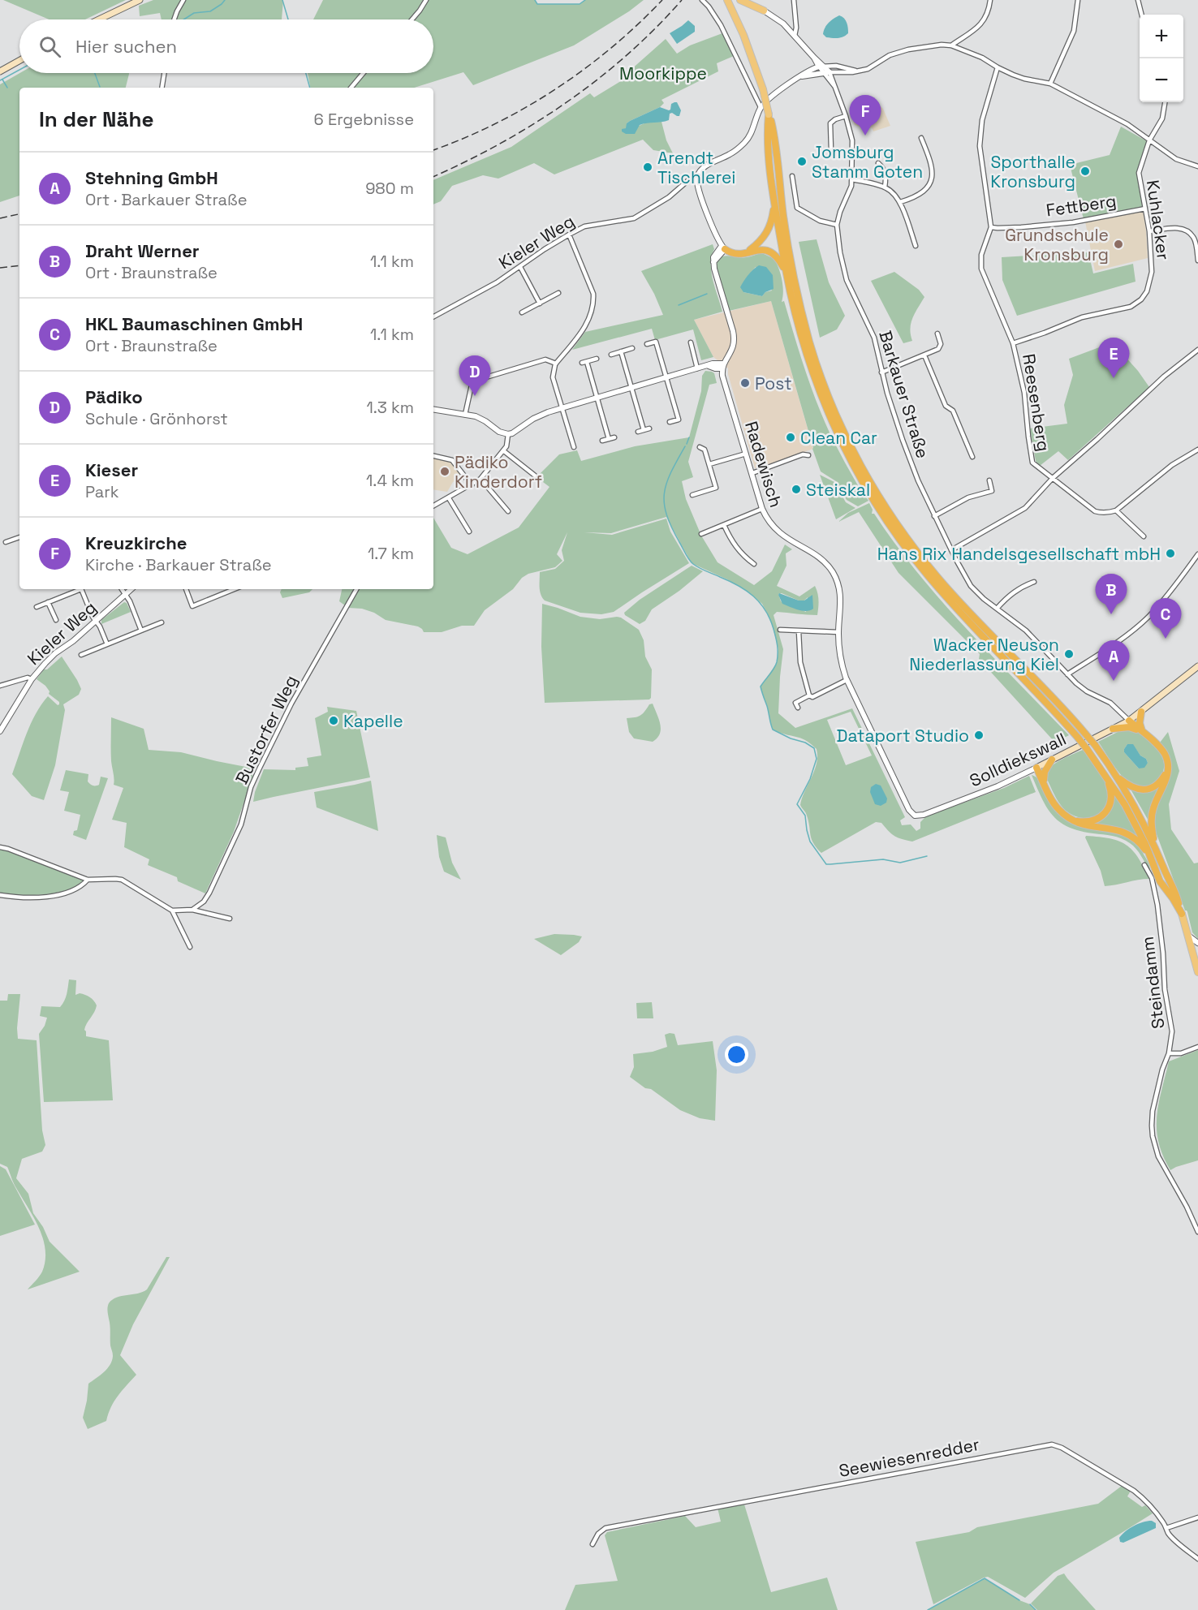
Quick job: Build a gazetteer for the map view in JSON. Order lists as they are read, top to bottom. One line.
{"streets":{"main road":["Solldiekswall"],"street":["Fettberg","Kuhlacker","Kieler Weg","Barkauer Straße","Reesenberg","Radewisch","Bustorfer Weg","Steindamm","Seewiesenredder"]},"crossings":[["Fettberg","Kuhlacker"],["Fettberg","Reesenberg"],["Kuhlacker","Reesenberg"],["Barkauer Straße","Solldiekswall"],["Radewisch","Solldiekswall"]],"parks":["Moorkippe"],"places":["Jomsburg Stamm Goten","Arendt Tischlerei","Sporthalle Kronsburg","Grundschule Kronsburg","Post","Clean Car","Pädiko Kinderdorf","Steiskal","Hans Rix Handelsgesellschaft mbH","Wacker Neuson Niederlassung Kiel","Kapelle","Dataport Studio"],"page":{"map_buttons":["+","−"],"search":"Hier suchen","heading":["In der Nähe","6 Ergebnisse"],"pins":["F","E","D","B","C","A"],"list":[{"mark":"A","name":"Stehning GmbH","note":"Ort · Barkauer Straße","value":"980 m"},{"mark":"B","name":"Draht Werner","note":"Ort · Braunstraße","value":"1.1 km"},{"mark":"C","name":"HKL Baumaschinen GmbH","note":"Ort · Braunstraße","value":"1.1 km"},{"mark":"D","name":"Pädiko","note":"Schule · Grönhorst","value":"1.3 km"},{"mark":"E","name":"Kieser","note":"Park","value":"1.4 km"},{"mark":"F","name":"Kreuzkirche","note":"Kirche · Barkauer Straße","value":"1.7 km"}]}}
